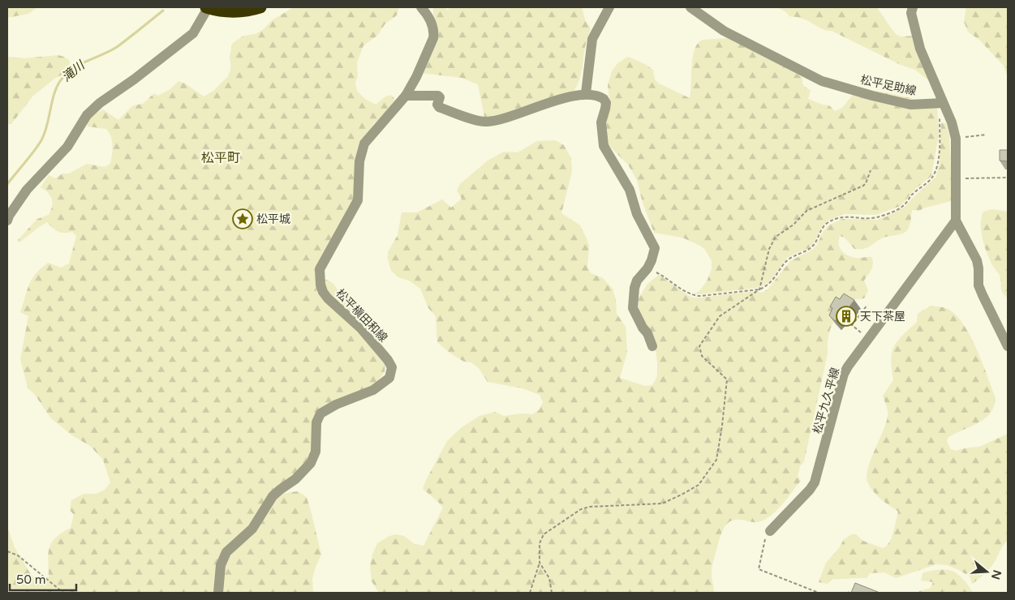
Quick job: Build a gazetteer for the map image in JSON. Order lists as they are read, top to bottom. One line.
{"streets":{"street":["松平足助線","松平槇田和線","松平九久平線"]},"districts":["松平町"],"water":["滝川"],"places":{"place":["松平城"],"building":["天下茶屋"]},"scale_bar":"50 m","north":"right"}
